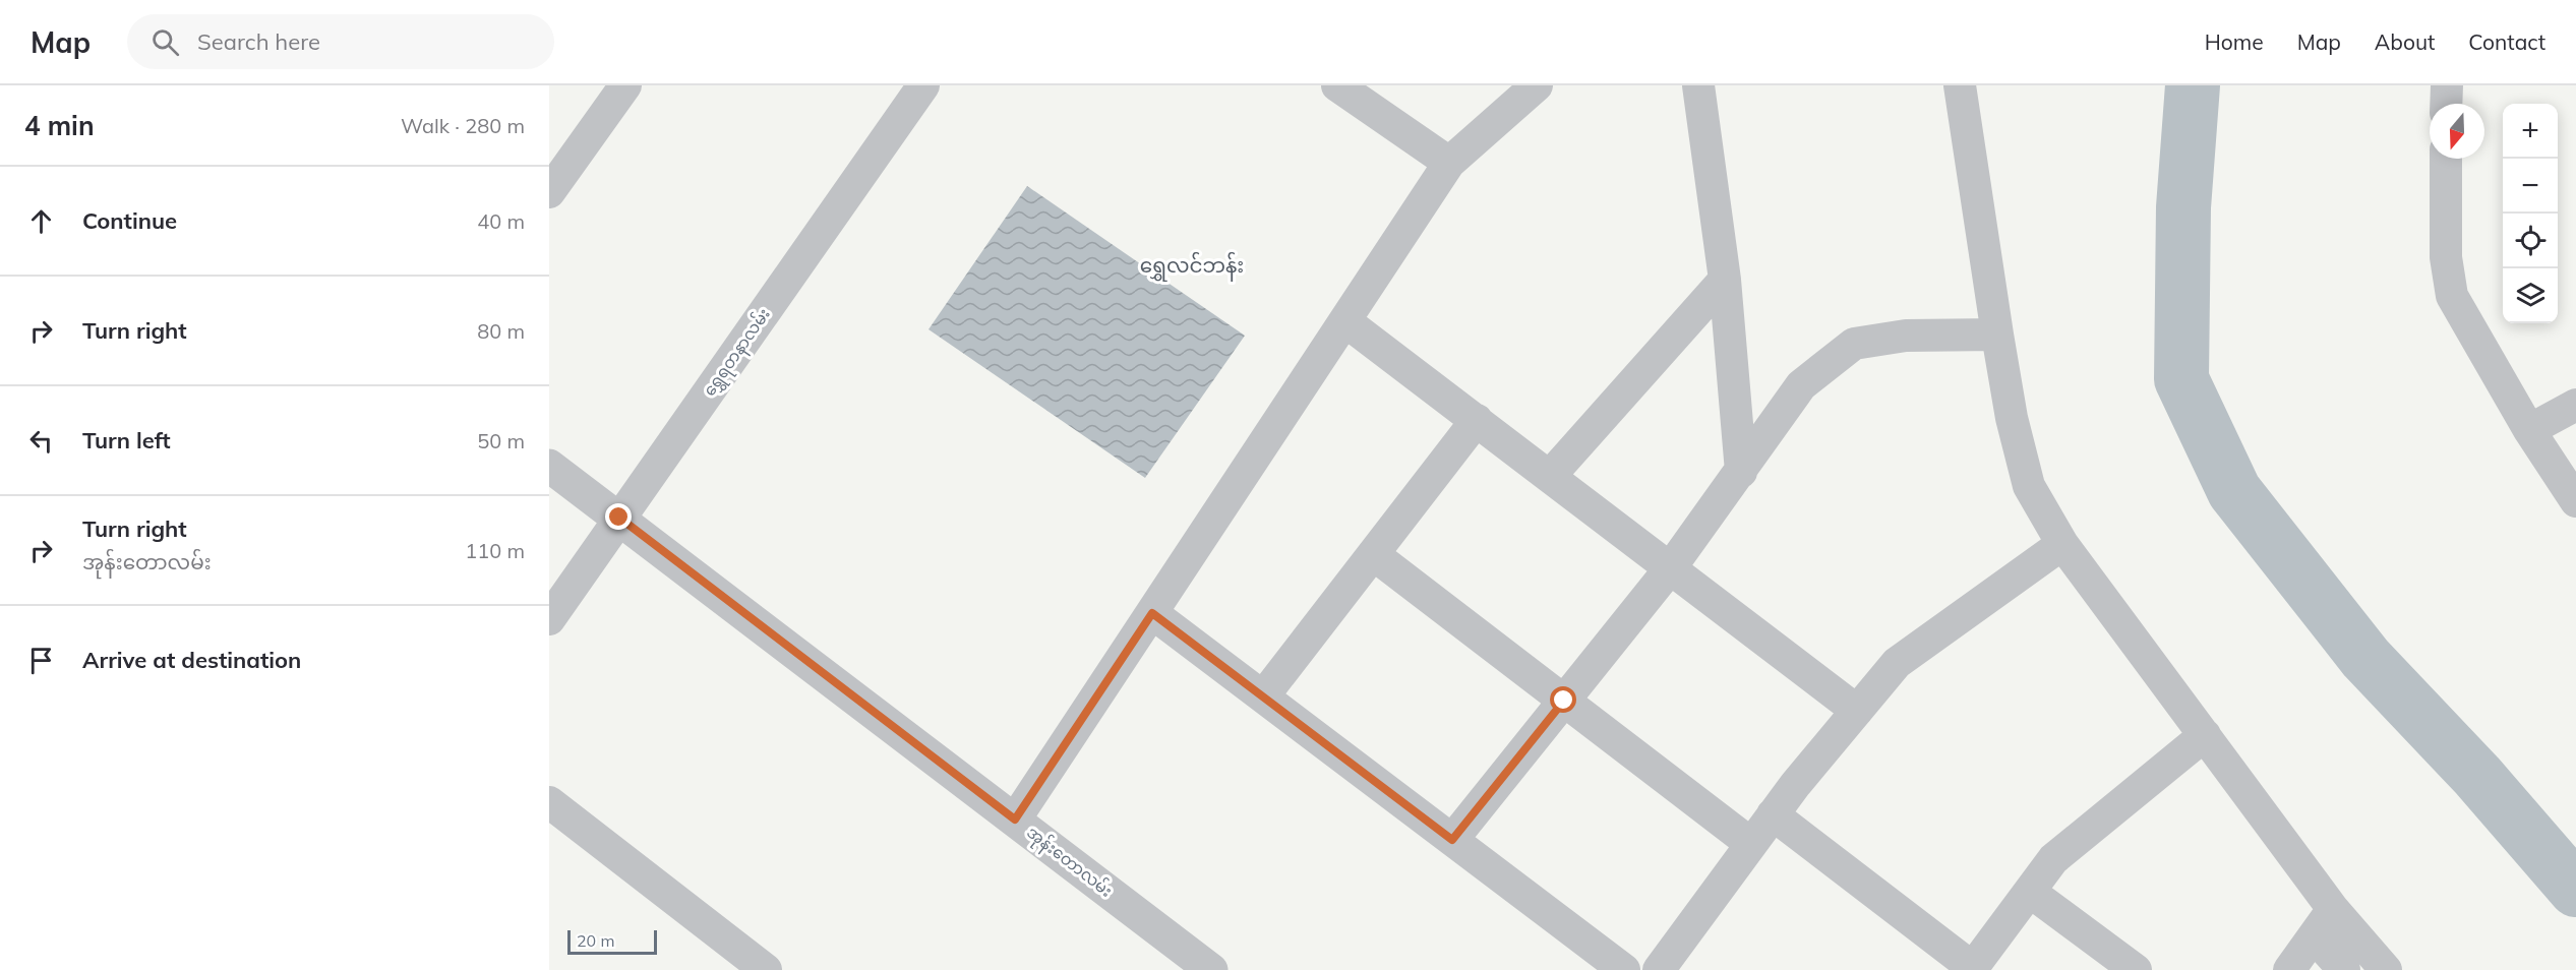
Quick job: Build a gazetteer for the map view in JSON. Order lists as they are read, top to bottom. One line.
{"streets":{"street":["ရွှေရတနာလမ်း","အုန်းတောလမ်း"]},"crossings":[["ရွှေရတနာလမ်း","အုန်းတောလမ်း"]],"districts":["ရွှေလင်ဘန်း"],"scale_bar":"20 m","north":"bottom","page":{"header":"Map","search":"Search here","nav":["Home","Map","About","Contact"],"heading":["4 min","Walk · 280 m"],"map_buttons":["+","−"],"list":[["Continue","40 m"],["Turn right","80 m"],["Turn left","50 m"],["Turn right","အုန်းတောလမ်း","110 m"],"Arrive at destination"],"scale":"20 m"}}
